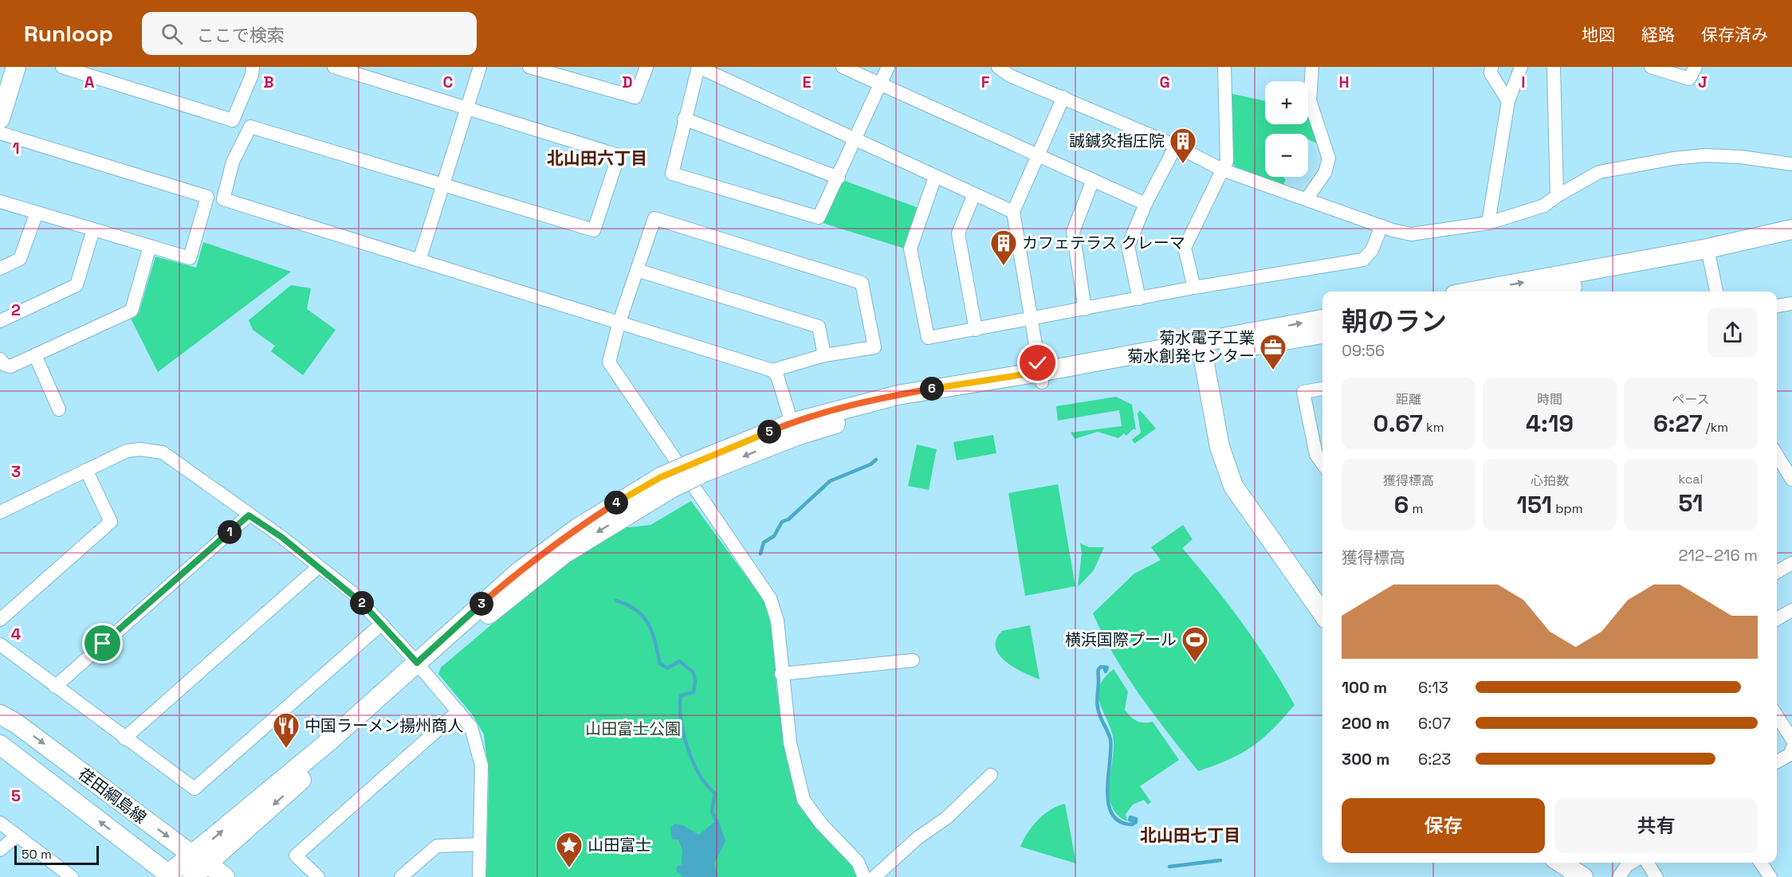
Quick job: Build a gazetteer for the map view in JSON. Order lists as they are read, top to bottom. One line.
{"streets":{"street":["荏田綱島線"]},"districts":["北山田六丁目","北山田七丁目"],"parks":["山田富士公園"],"places":{"building":["誠鍼灸指圧院","カフェテラス クレーマ"],"office":["菊水電子工業 菊水創発センター"],"sports":["横浜国際プール"],"restaurant":["中国ラーメン揚州商人"],"place":["山田富士"]},"scale_bar":"50 m","page":{"header":"Runloop","search":"ここで検索","nav":["地図","経路","保存済み"],"map_buttons":["+","−"],"heading":["朝のラン","09:56"],"stats":[["距離","0.67 km"],["時間","4:19"],["ペース","6:27 /km"],["獲得標高","6 m"],["心拍数","151 bpm"],["kcal","51"]],"pins":["6","5","4","1","2","3"],"chart":["獲得標高","212–216 m"],"list":[{"name":"100 m","note":"6:13"},{"name":"200 m","note":"6:07"},{"name":"300 m","note":"6:23"}],"buttons":["保存","共有"],"scale":"50 m"},"grid":{"columns":["A","B","C","D","E","F","G","H","I","J"],"rows":["1","2","3","4","5"]}}
